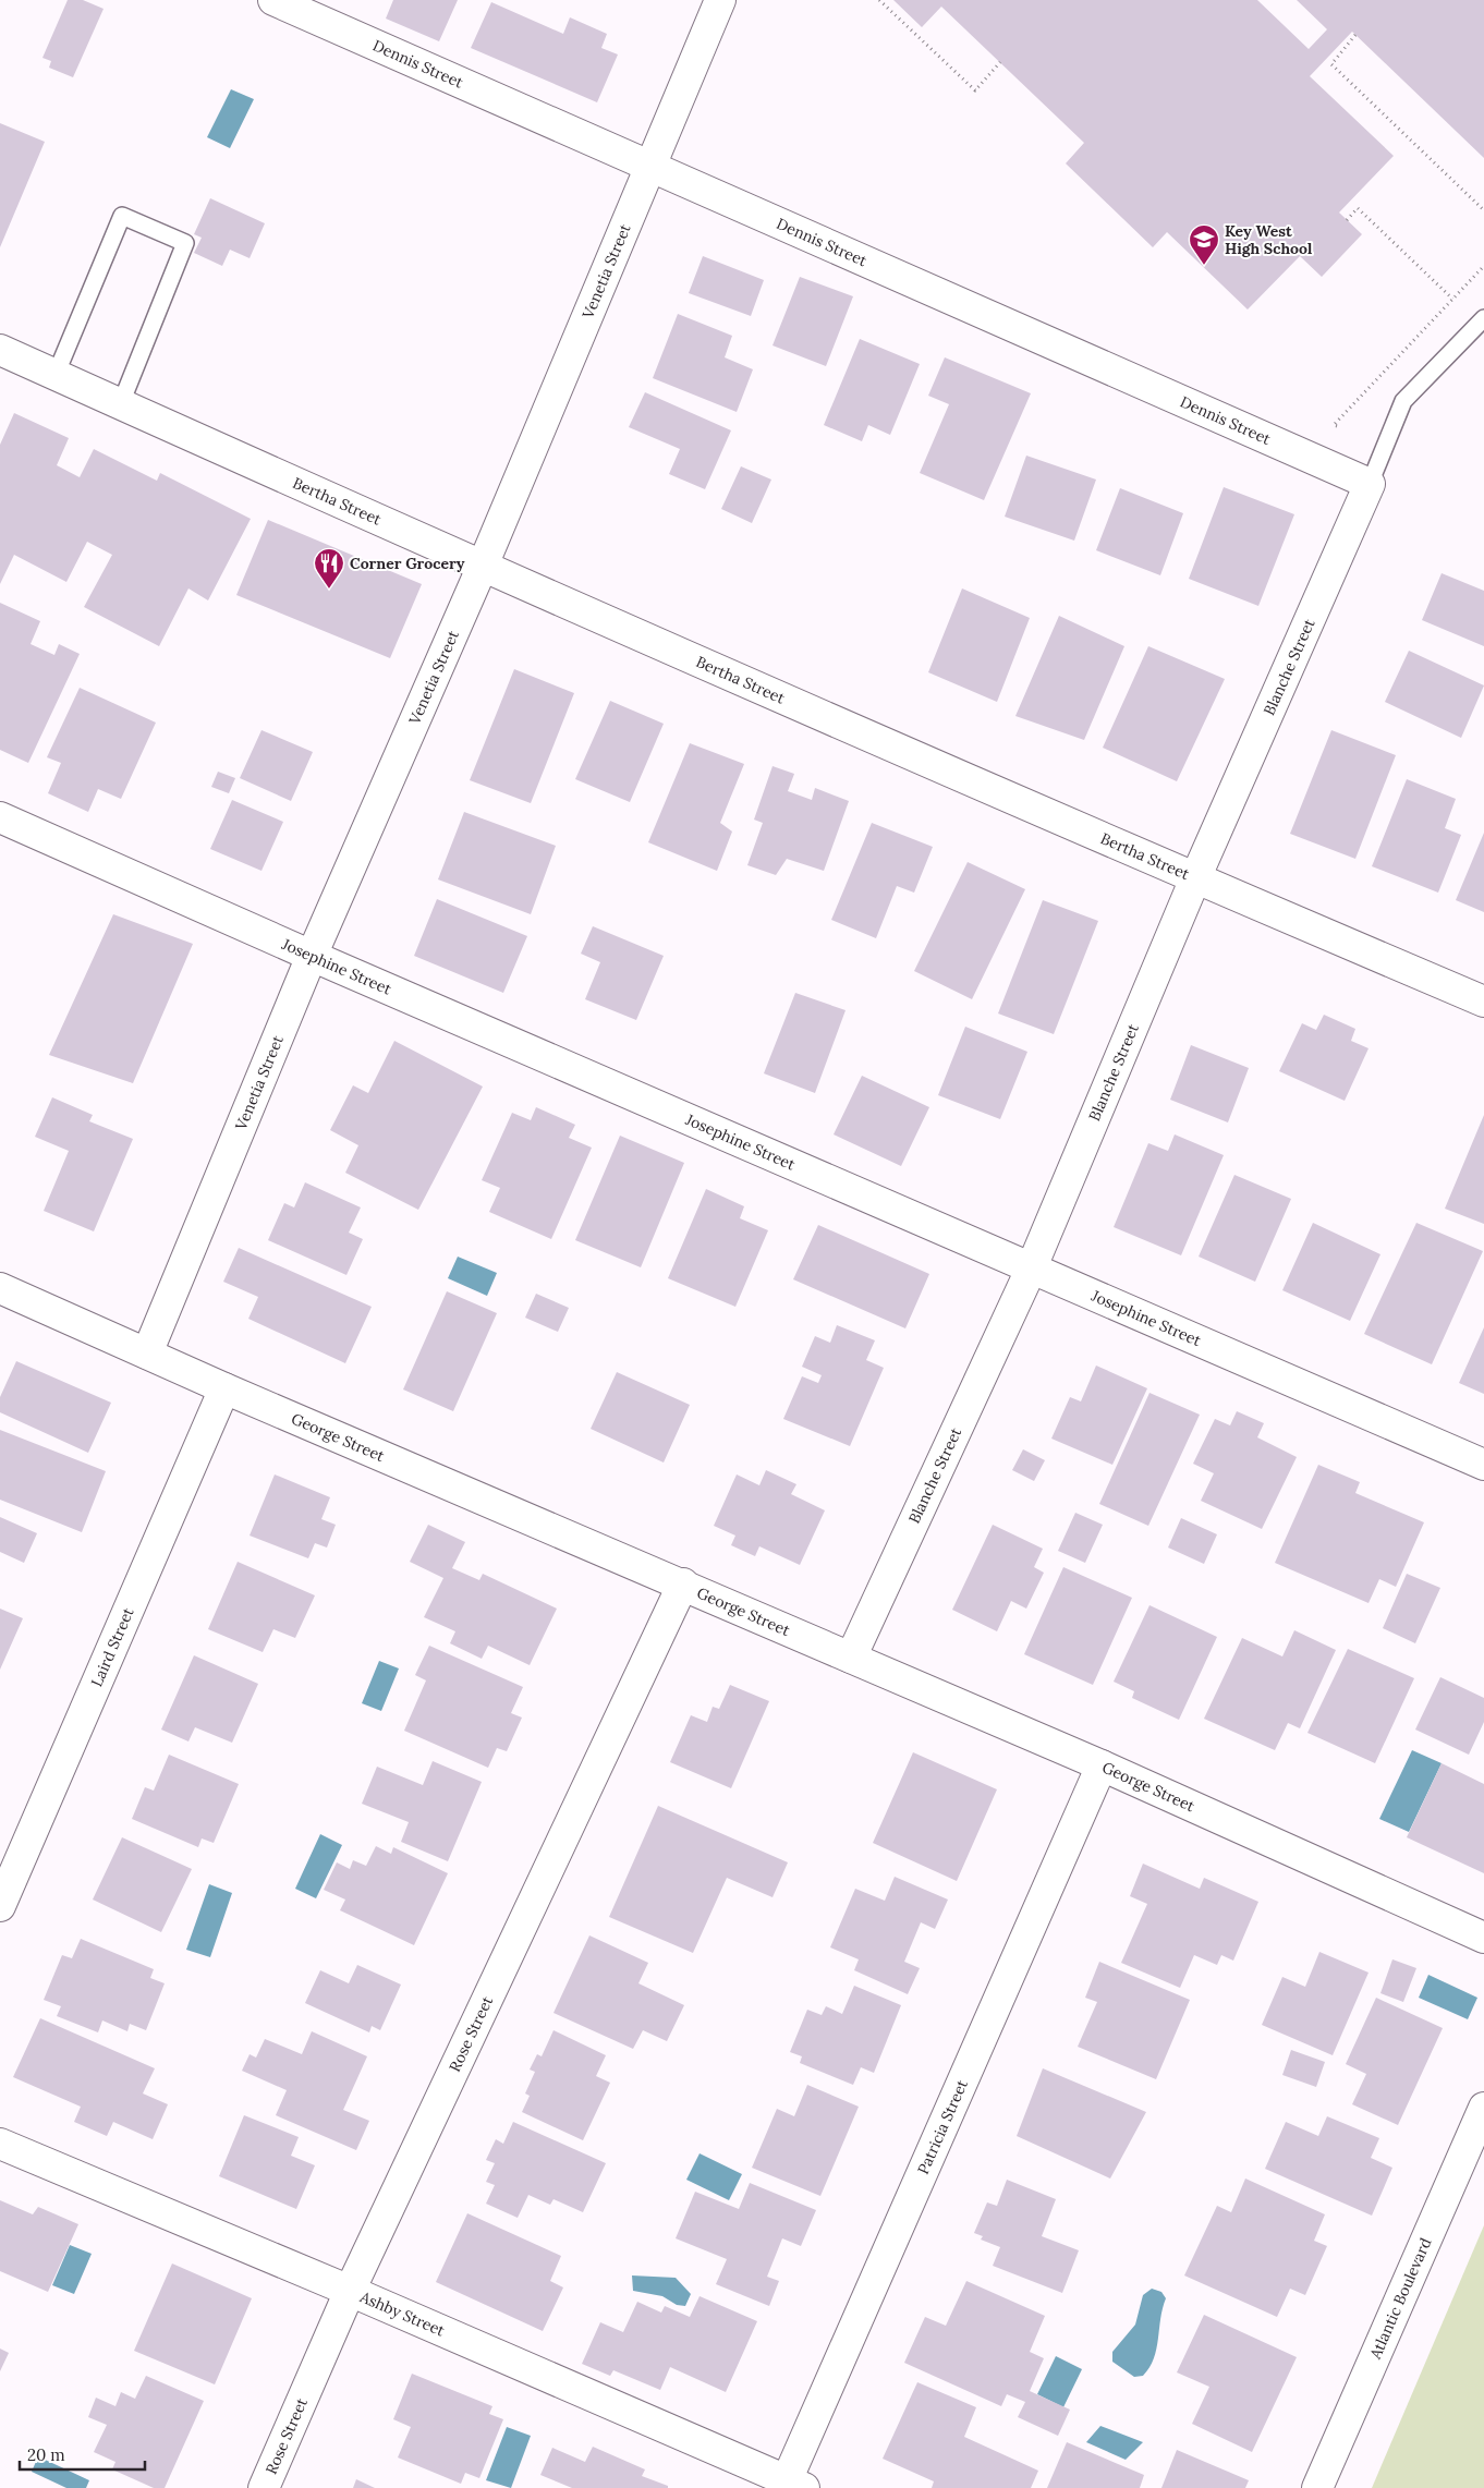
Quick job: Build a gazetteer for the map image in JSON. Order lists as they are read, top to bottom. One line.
{"streets":{"street":["Dennis Street","Venetia Street","Bertha Street","Blanche Street","Josephine Street","George Street","Laird Street","Rose Street","Patricia Street","Atlantic Boulevard","Ashby Street"]},"crossings":[["Dennis Street","Venetia Street"],["Dennis Street","Blanche Street"],["Venetia Street","Bertha Street"],["Venetia Street","Josephine Street"],["Venetia Street","George Street"],["Bertha Street","Blanche Street"],["Blanche Street","Josephine Street"],["Blanche Street","George Street"],["George Street","Laird Street"],["George Street","Rose Street"],["George Street","Patricia Street"],["Rose Street","Ashby Street"],["Patricia Street","Ashby Street"]],"places":{"school or university":["Key West High School"],"restaurant":["Corner Grocery"]},"scale_bar":"20 m"}
